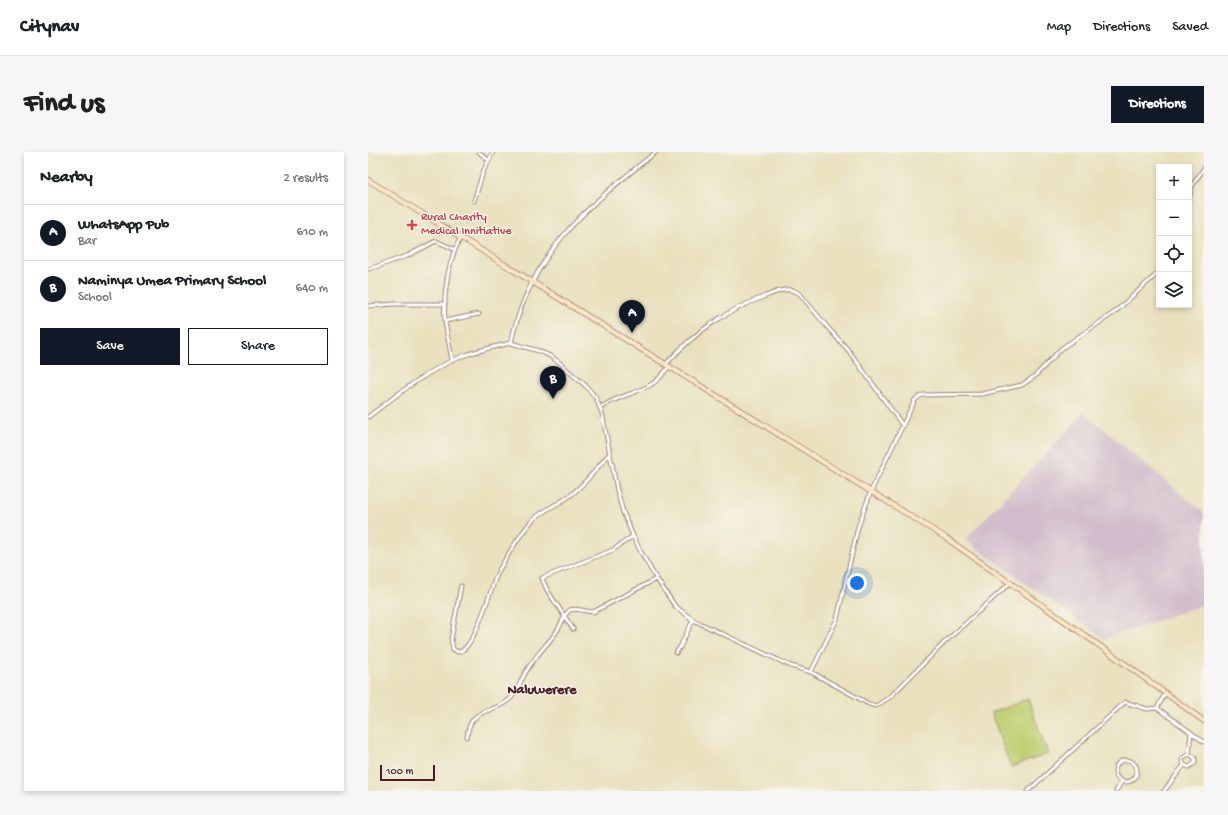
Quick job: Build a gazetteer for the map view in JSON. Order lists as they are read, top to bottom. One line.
{"districts":["Naluwerere"],"places":{"health":["Rural Charity Medical Innitiative"]},"scale_bar":"100 m","page":{"header":"Citynav","nav":["Map","Directions","Saved"],"buttons":["Directions",["Save","Share"]],"title":"Find us","heading":["Nearby","2 results"],"map_buttons":["+","−"],"list":[{"mark":"A","name":"WhatsApp Pub","note":"Bar","value":"610 m"},{"mark":"B","name":"Naminya Umea Primary School","note":"School","value":"640 m"}],"pins":["A","B"],"scale":"100 m"}}
